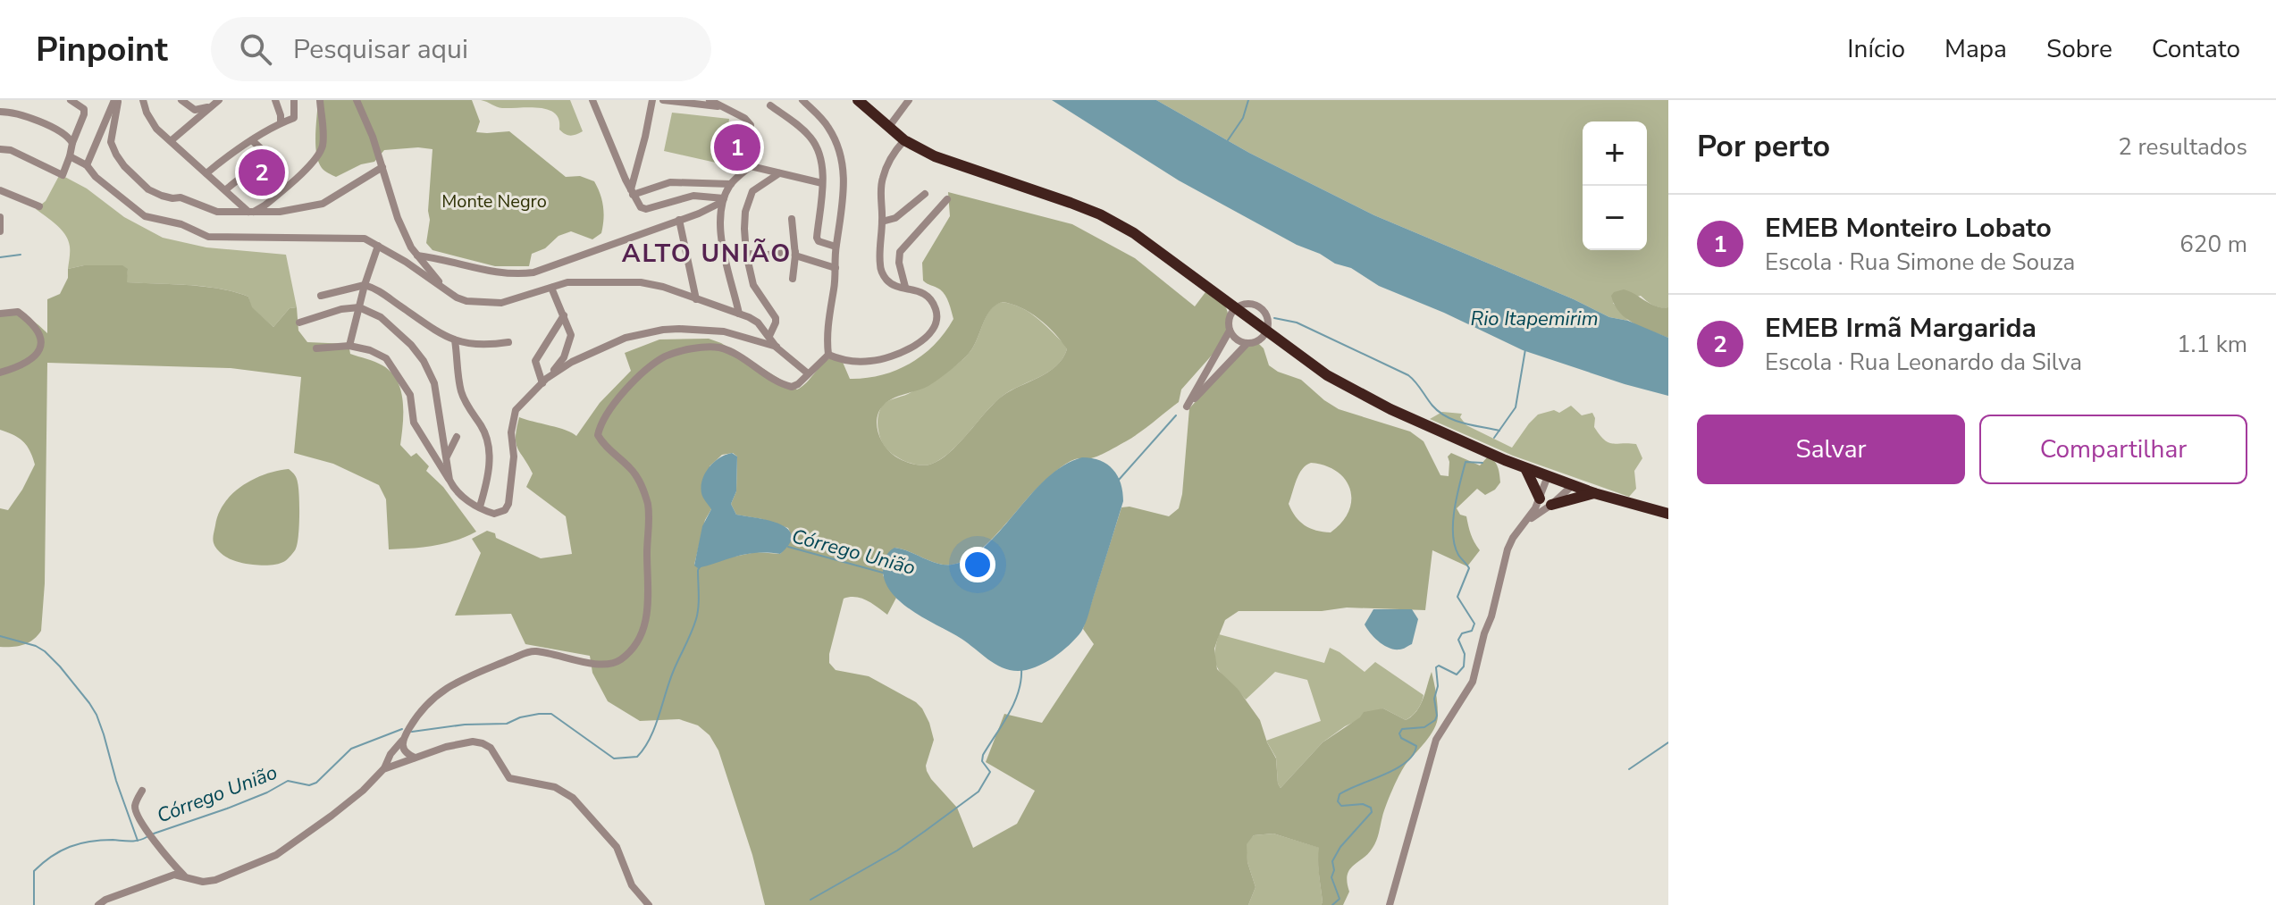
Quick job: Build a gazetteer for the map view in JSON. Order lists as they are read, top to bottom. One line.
{"districts":["ALTO UNIÃO"],"water":["Rio Itapemirim","Córrego União"],"parks":["Monte Negro"],"page":{"header":"Pinpoint","search":"Pesquisar aqui","nav":["Início","Mapa","Sobre","Contato"],"heading":["Por perto","2 resultados"],"pins":["1","2"],"map_buttons":["+","−"],"list":[{"mark":"1","name":"EMEB Monteiro Lobato","note":"Escola · Rua Simone de Souza","value":"620 m"},{"mark":"2","name":"EMEB Irmã Margarida","note":"Escola · Rua Leonardo da Silva","value":"1.1 km"}],"buttons":["Salvar","Compartilhar"]}}
